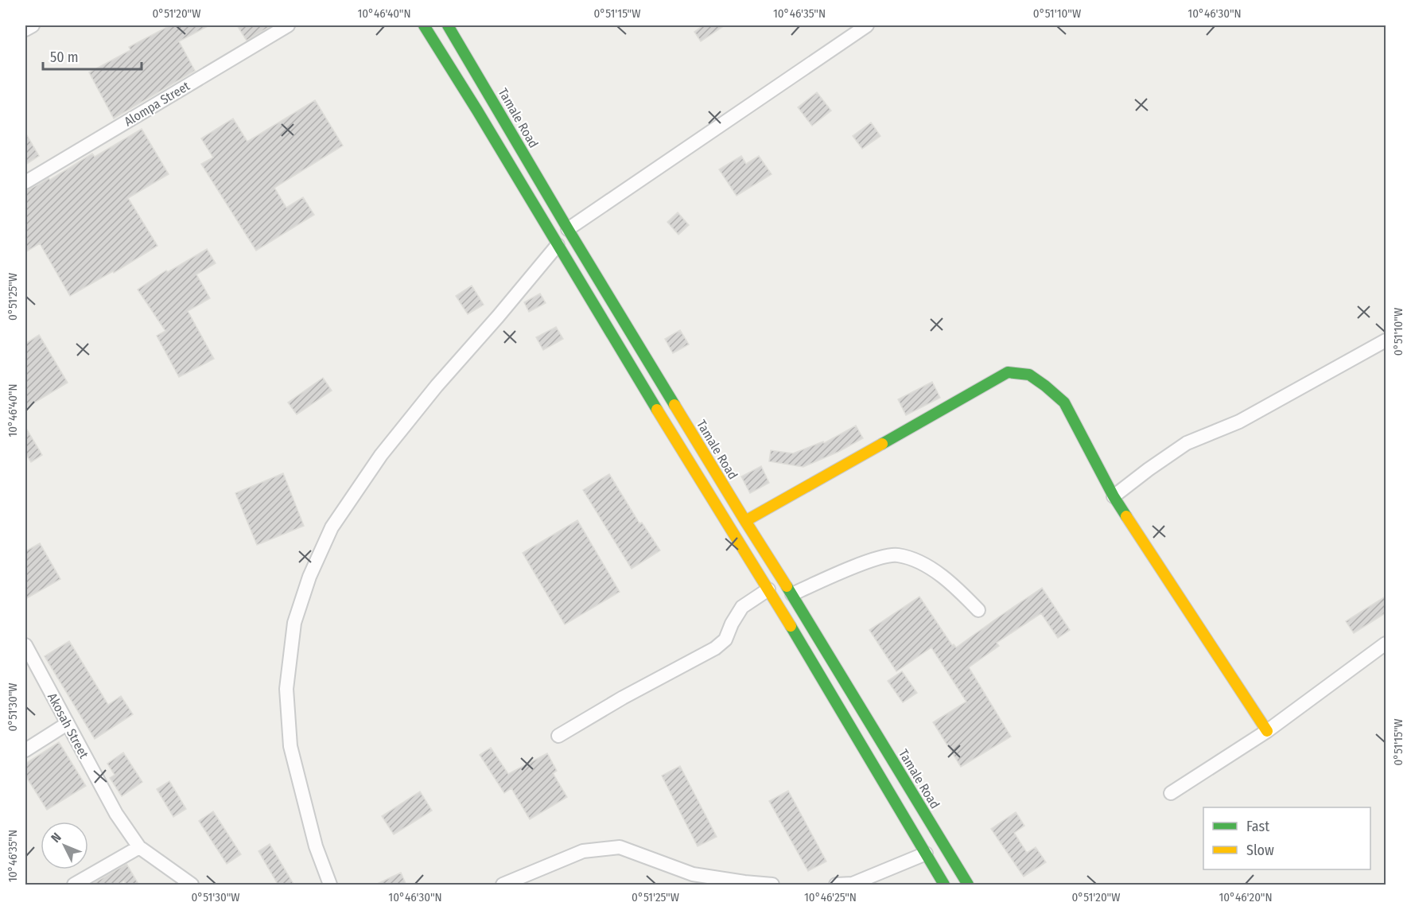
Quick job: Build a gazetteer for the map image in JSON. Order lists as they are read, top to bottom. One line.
{"streets":{"main road":["Tamale Road"],"street":["Alompa Street","Akosah Street"]},"legend":["Fast","Slow"],"scale_bar":"50 m","north":"top left","coordinates":["0°51'20\"W","10°46'40\"N","0°51'15\"W","10°46'35\"N","0°51'10\"W","10°46'30\"N","0°51'25\"W","0°51'30\"W","10°46'25\"N","10°46'20\"N"]}
